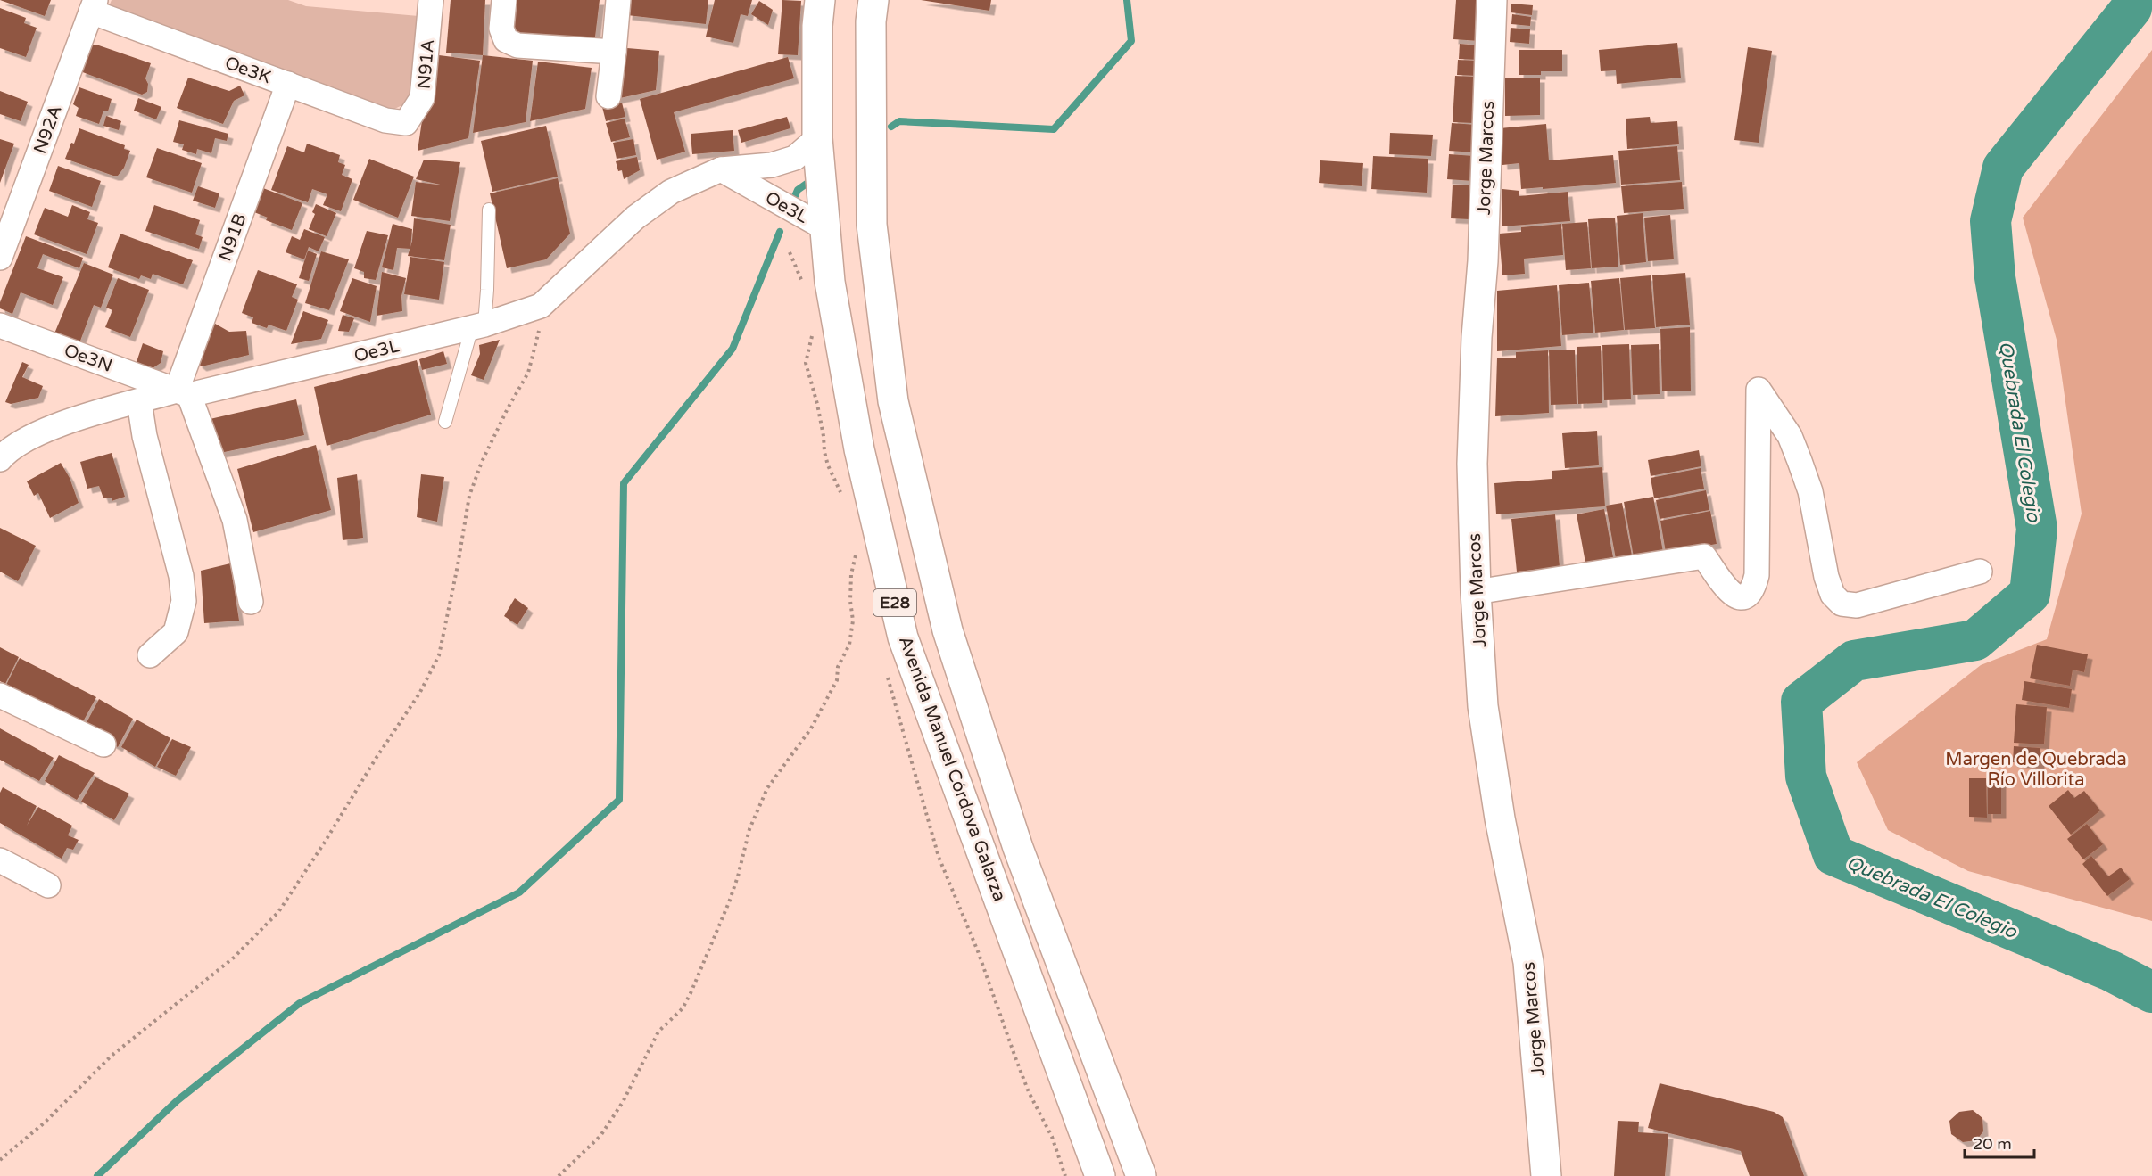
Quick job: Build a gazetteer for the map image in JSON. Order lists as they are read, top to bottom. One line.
{"streets":{"main road":["Jorge Marcos","E28","Avenida Manuel Córdova Galarza"],"street":["N91A","Oe3K","N92A","Oe3L","N91B","Oe3N"]},"crossings":[["N91A","Oe3K"],["Oe3K","N92A"],["Oe3K","N91B"],["Oe3L","N91B"],["Oe3L","Oe3N"],["Oe3L","Avenida Manuel Córdova Galarza"],["N91B","Oe3N"]],"water":["Quebrada El Colegio"],"parks":["Margen de Quebrada Río Villorita"],"scale_bar":"20 m"}
